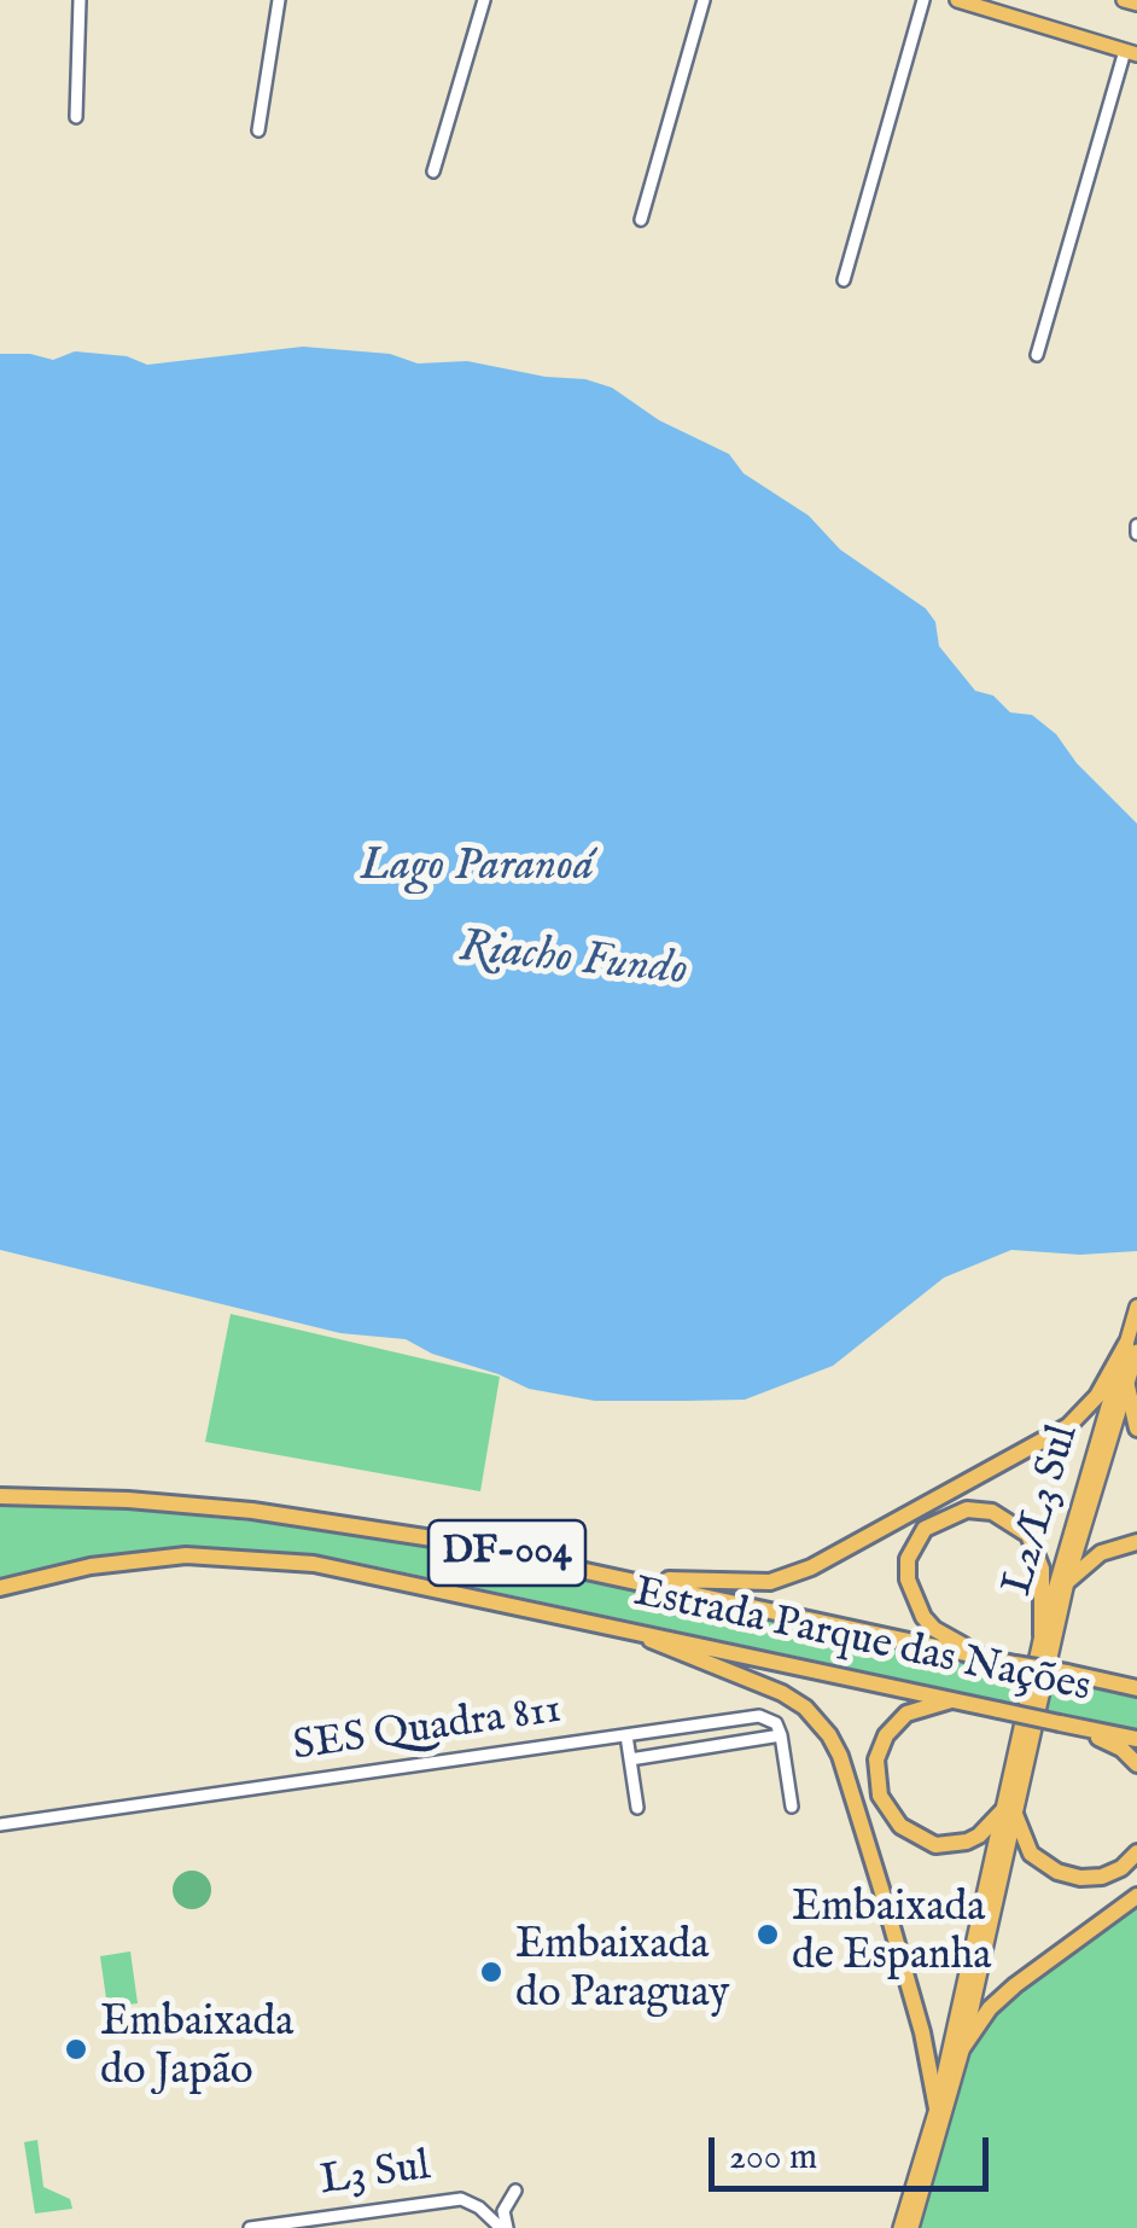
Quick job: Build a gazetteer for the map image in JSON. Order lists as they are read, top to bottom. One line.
{"streets":{"highway":["DF-004","Estrada Parque das Nações"],"main road":["L2/L3 Sul"],"street":["SES Quadra 811","L3 Sul"]},"water":["Lago Paranoá","Riacho Fundo"],"places":["Embaixada de Espanha","Embaixada do Paraguay","Embaixada do Japão"],"scale_bar":"200 m"}
